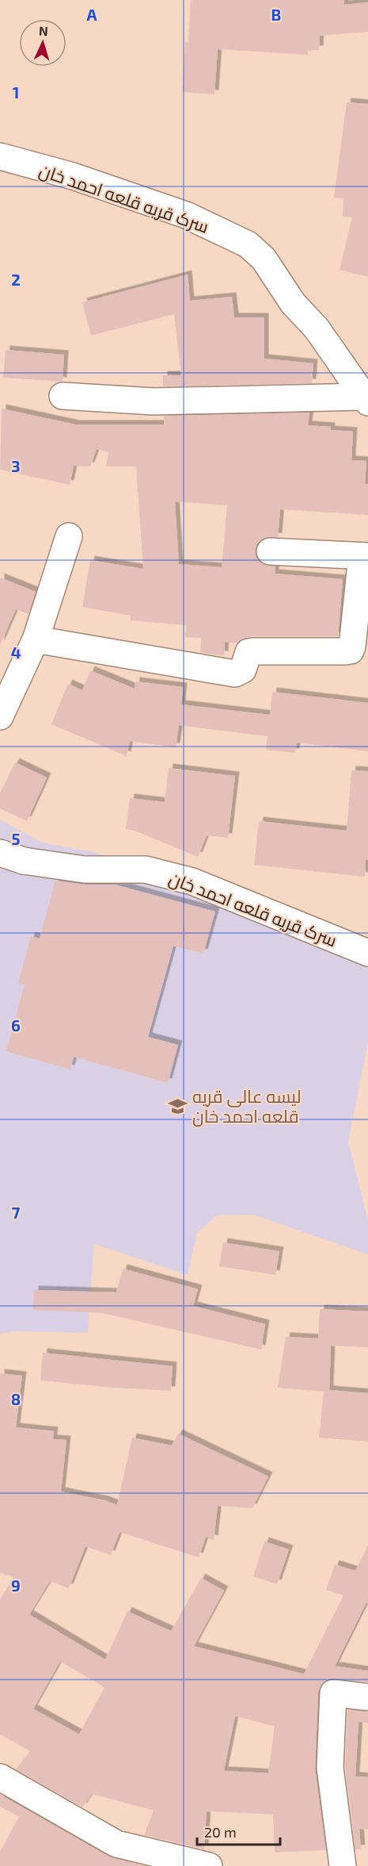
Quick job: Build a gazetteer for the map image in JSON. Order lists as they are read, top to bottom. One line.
{"streets":{"street":["سرک قریه قلعه احمد خان"]},"places":{"school or university":["لیسه عالی قریه قلعه احمد خان"]},"scale_bar":"20 m","north":"top","grid":{"columns":["A","B"],"rows":["1","2","3","4","5","6","7","8","9"]}}
